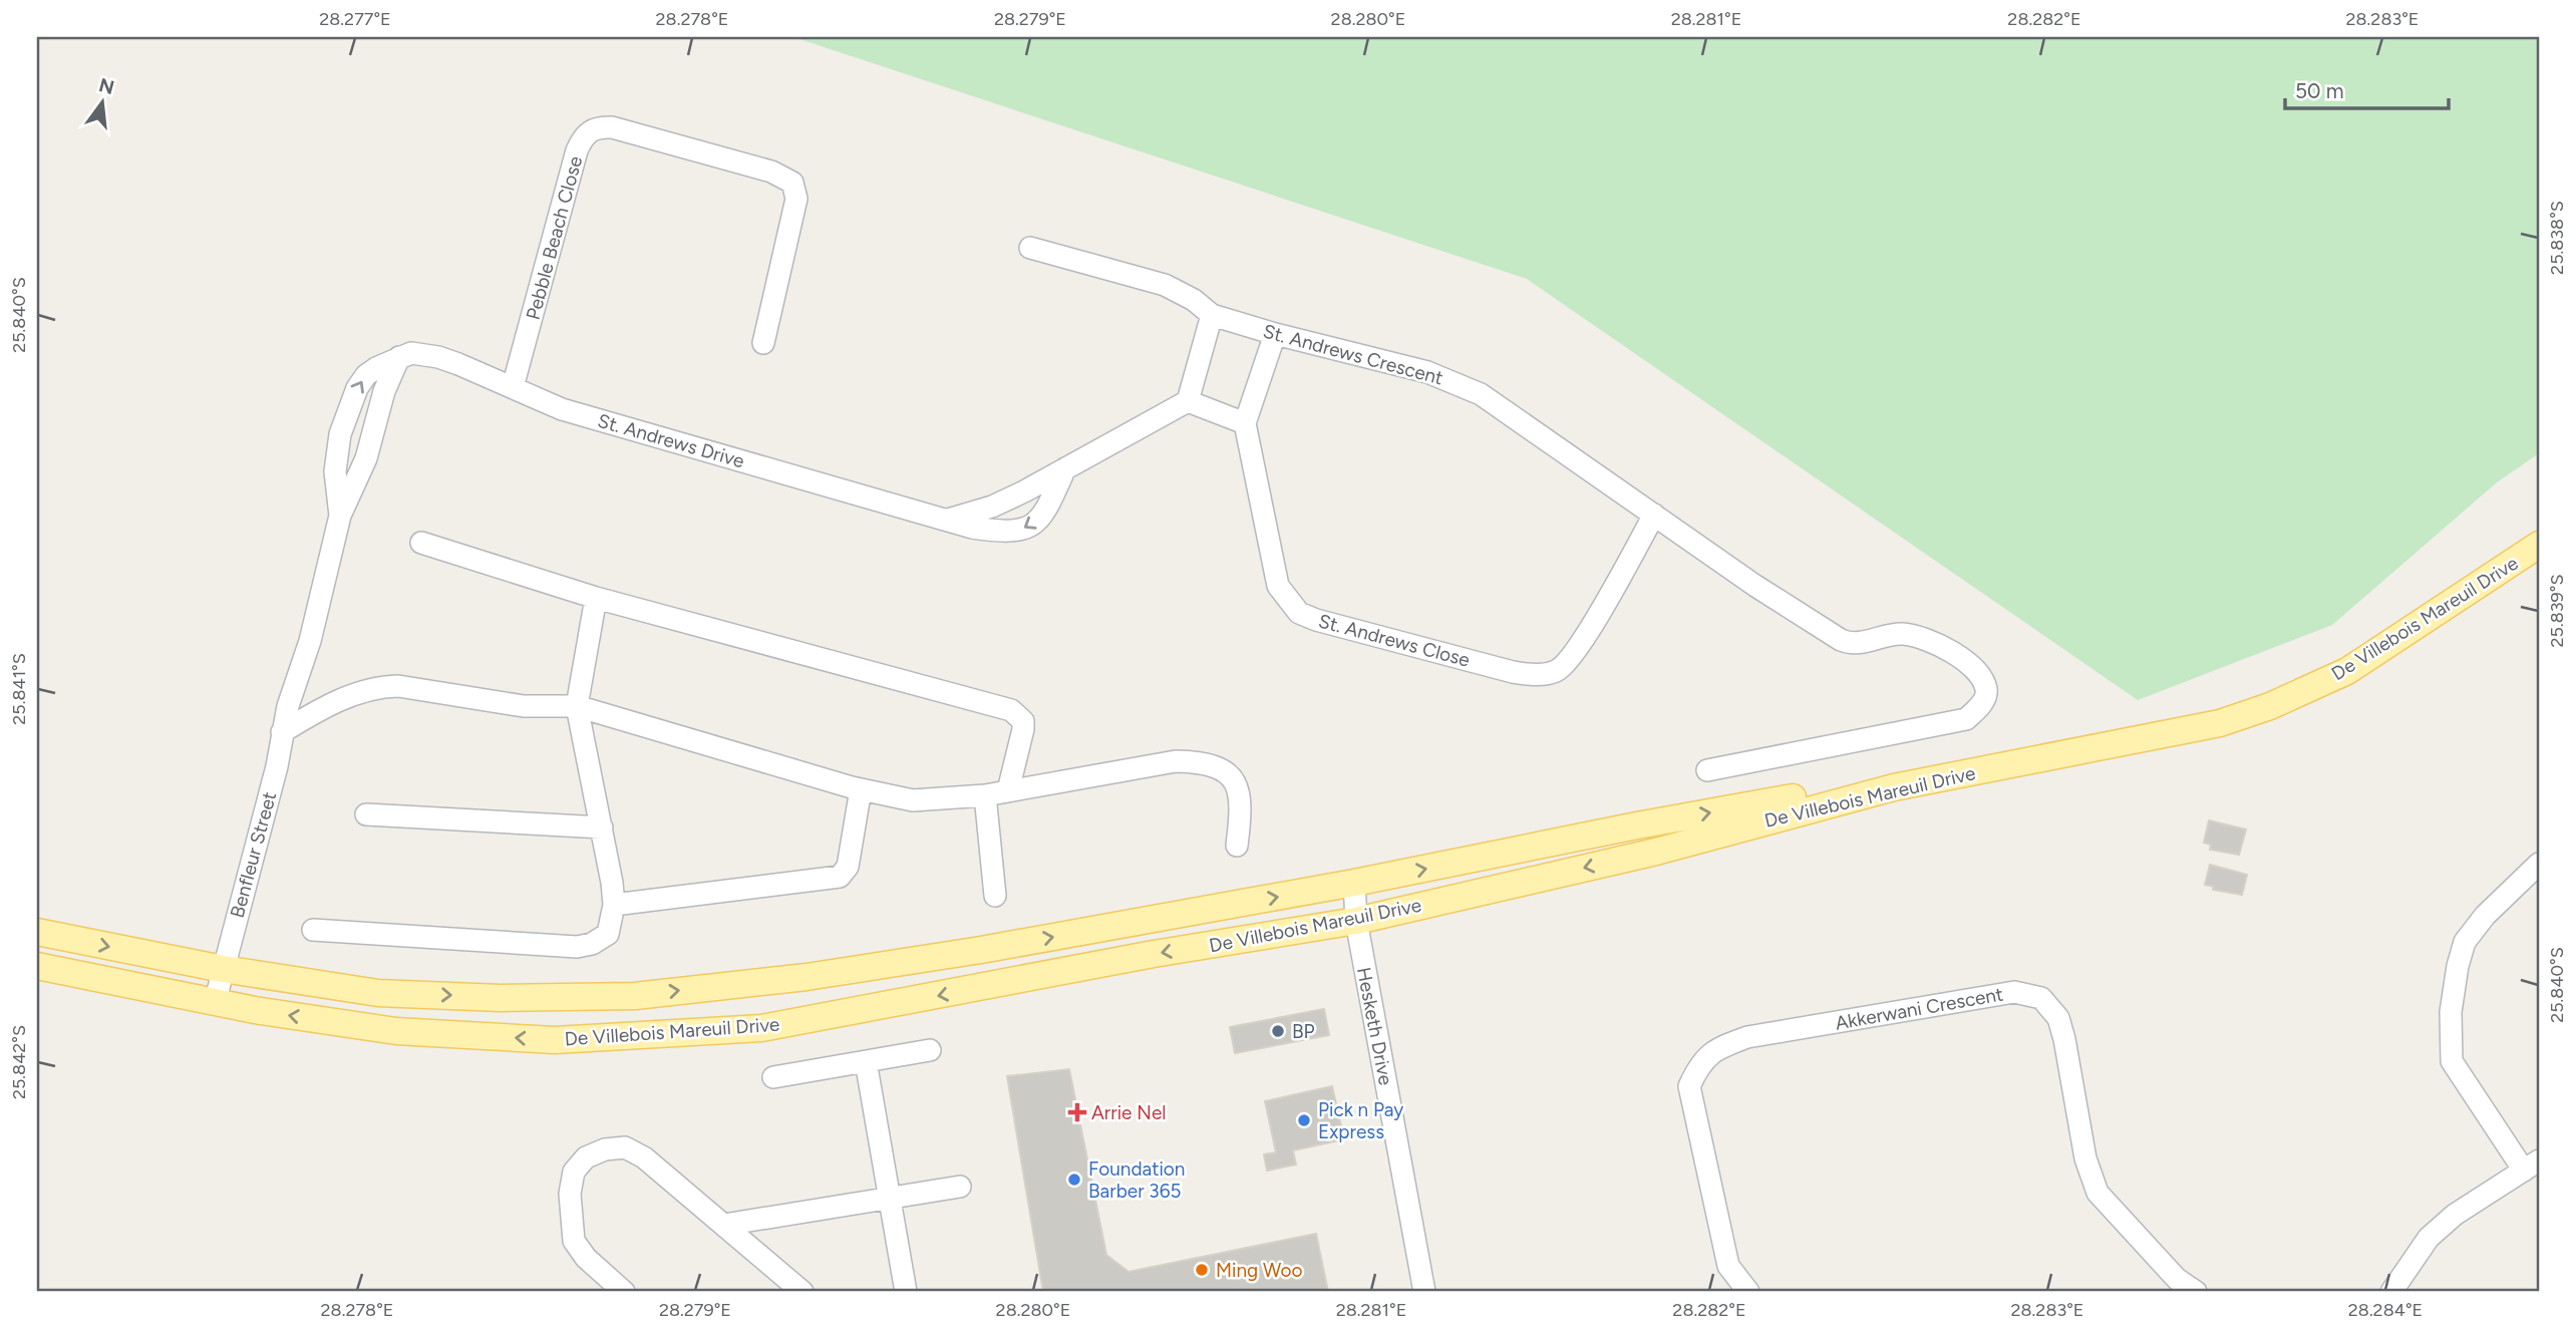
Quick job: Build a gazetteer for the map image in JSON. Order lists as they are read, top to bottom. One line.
{"streets":{"main road":["De Villebois Mareuil Drive"],"street":["Pebble Beach Close","St. Andrews Crescent","St. Andrews Drive","St. Andrews Close","Benfleur Street","Akkerwani Crescent","Hesketh Drive"]},"crossings":[["Pebble Beach Close","St. Andrews Drive"],["St. Andrews Crescent","St. Andrews Close"],["De Villebois Mareuil Drive","Benfleur Street"],["De Villebois Mareuil Drive","Hesketh Drive"]],"places":{"other":["BP","Pick n Pay Express","Foundation Barber 365","Ming Woo"],"health":["Arrie Nel"]},"scale_bar":"50 m","north":"top","coordinates":["28.277°E","28.278°E","28.279°E","28.280°E","28.281°E","28.282°E","28.283°E","25.838°S","25.840°S","25.839°S","25.841°S","25.842°S","28.284°E"]}
